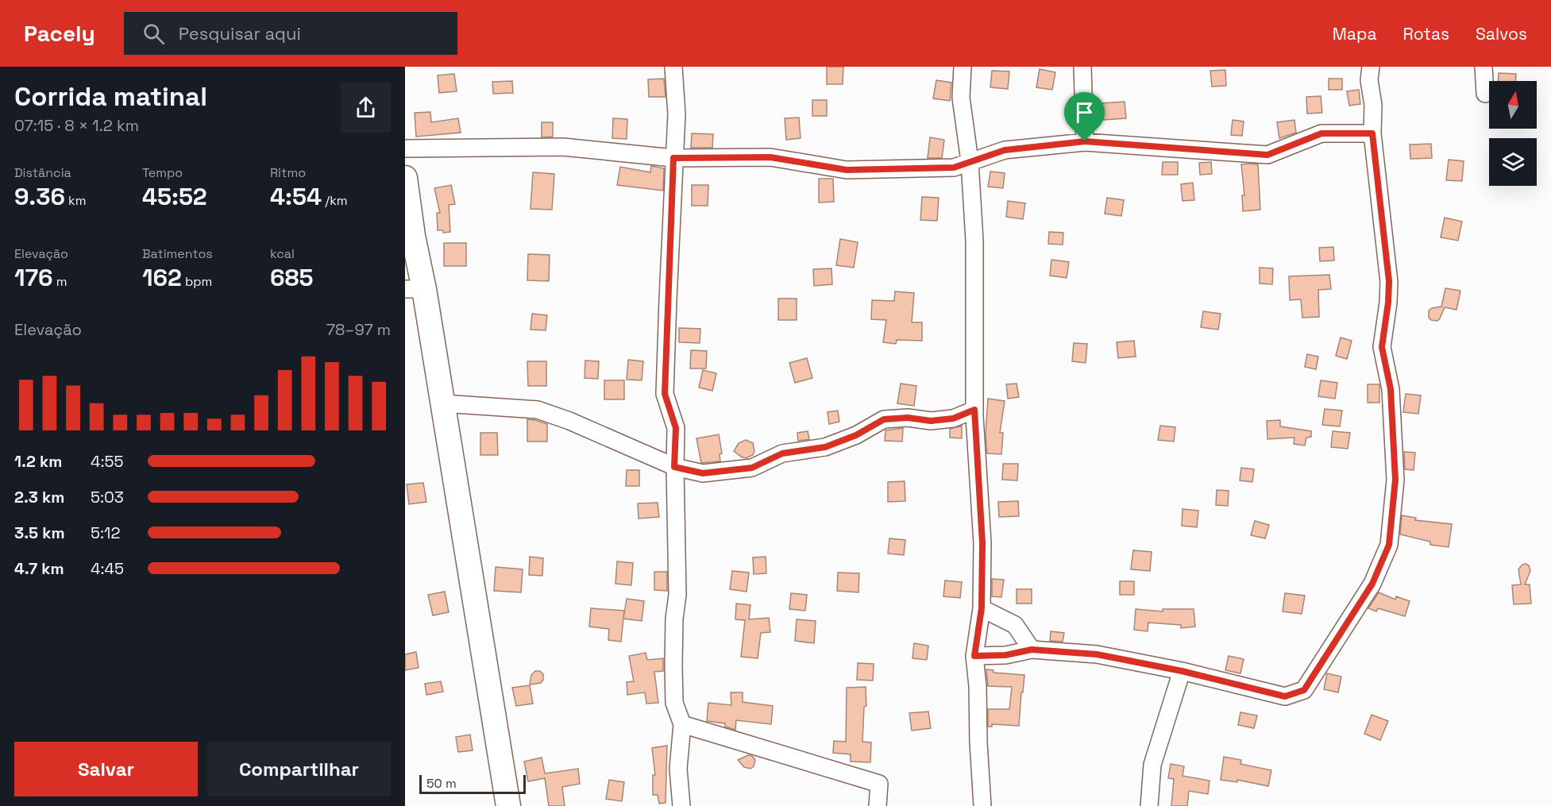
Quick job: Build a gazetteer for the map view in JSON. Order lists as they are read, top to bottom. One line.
{"scale_bar":"50 m","north":"top","page":{"header":"Pacely","search":"Pesquisar aqui","nav":["Mapa","Rotas","Salvos"],"heading":["Corrida matinal","07:15 · 8 × 1.2 km"],"stats":[["Distância","9.36 km"],["Tempo","45:52"],["Ritmo","4:54 /km"],["Elevação","176 m"],["Batimentos","162 bpm"],["kcal","685"]],"chart":["Elevação","78–97 m"],"list":[{"name":"1.2 km","note":"4:55"},{"name":"2.3 km","note":"5:03"},{"name":"3.5 km","note":"5:12"},{"name":"4.7 km","note":"4:45"}],"buttons":["Salvar","Compartilhar"],"scale":"50 m"}}
